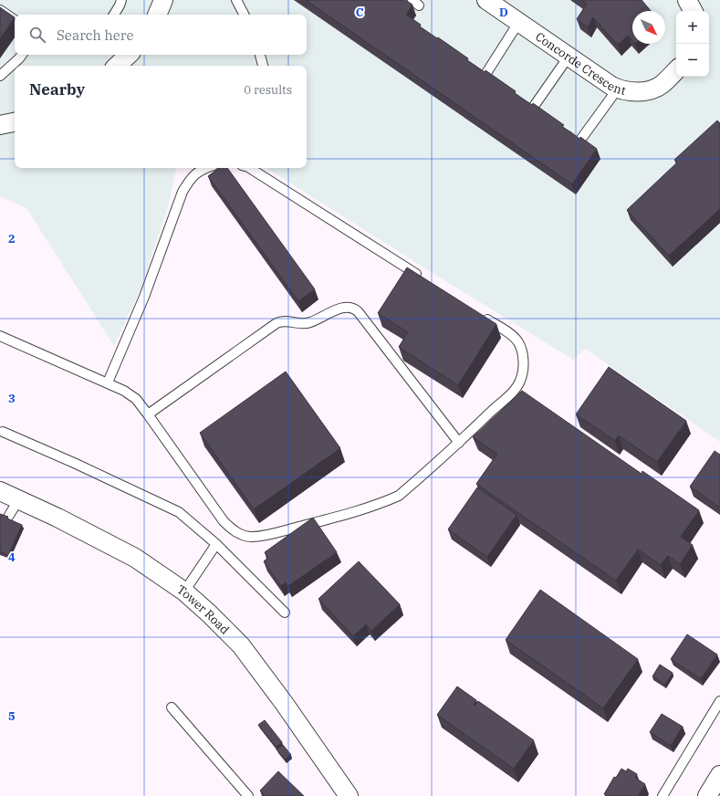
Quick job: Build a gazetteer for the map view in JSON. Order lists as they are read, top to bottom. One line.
{"streets":{"street":["Concorde Crescent","Tower Road"]},"north":"bottom right","page":{"map_buttons":["+","−"],"search":"Search here","heading":["Nearby","0 results"]},"grid":{"columns":["C","D"],"rows":["2","3","4","5"]}}
